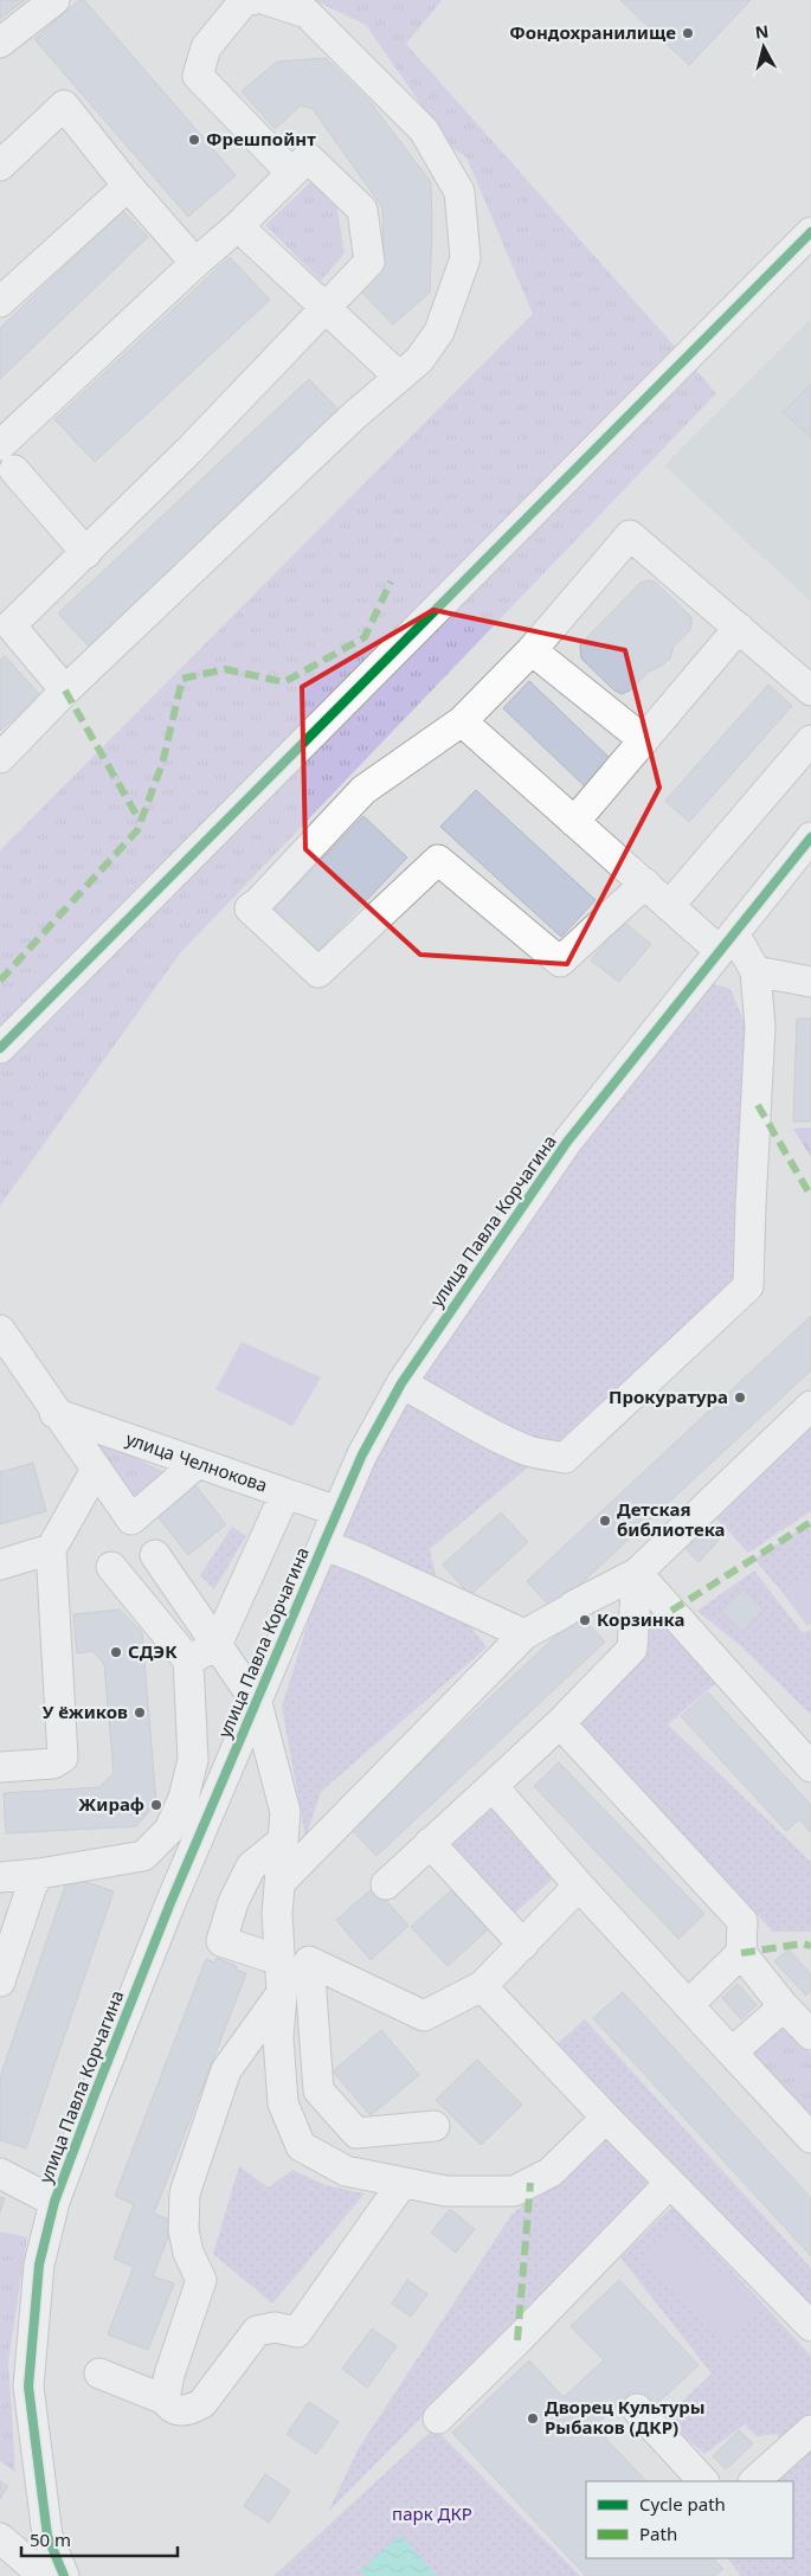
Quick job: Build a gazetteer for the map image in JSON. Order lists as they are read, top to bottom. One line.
{"streets":{"street":["улица Павла Корчагина","улица Челнокова"]},"crossings":[["улица Павла Корчагина","улица Челнокова"]],"parks":["парк ДКР"],"places":["Фондохранилище","Фрешпойнт","Прокуратура","Детская библиотека","Корзинка","СДЭК","У ёжиков","Жираф","Дворец Культуры Рыбаков (ДКР)"],"legend":["Cycle path","Path"],"scale_bar":"50 m","north":"top"}
